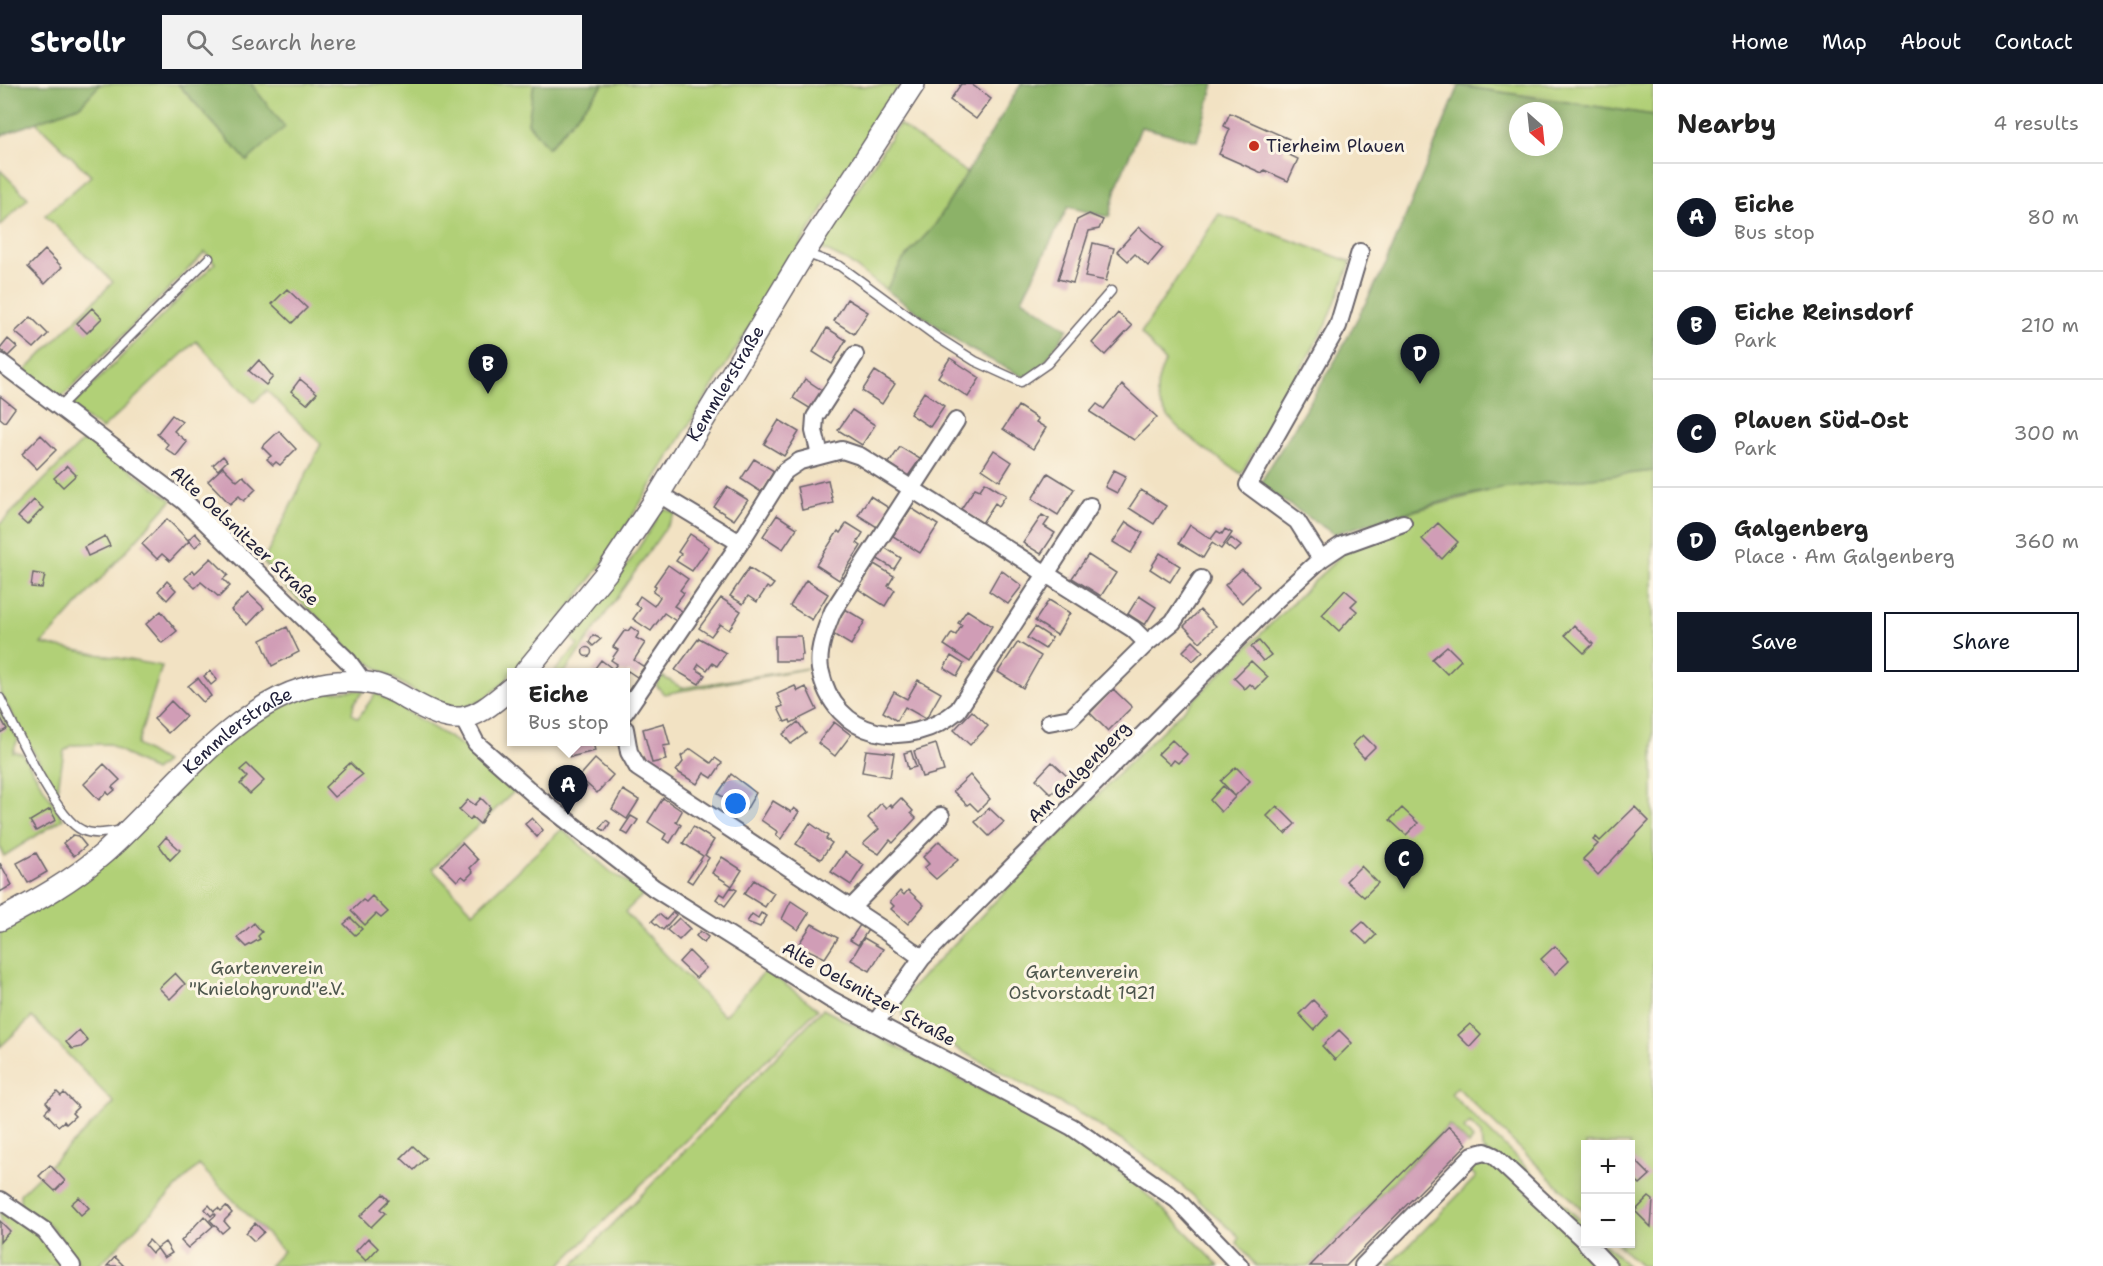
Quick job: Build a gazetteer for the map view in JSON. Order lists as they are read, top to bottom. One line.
{"streets":{"street":["Kemmlerstraße","Alte Oelsnitzer Straße","Am Galgenberg"]},"crossings":[["Kemmlerstraße","Alte Oelsnitzer Straße"],["Alte Oelsnitzer Straße","Am Galgenberg"]],"parks":["Gartenverein \"Knielohgrund\"e.V.","Gartenverein Ostvorstadt 1921"],"places":["Tierheim Plauen"],"north":"bottom right","page":{"header":"Strollr","search":"Search here","nav":["Home","Map","About","Contact"],"heading":["Nearby","4 results"],"list":[{"mark":"A","name":"Eiche","note":"Bus stop","value":"80 m"},{"mark":"B","name":"Eiche Reinsdorf","note":"Park","value":"210 m"},{"mark":"C","name":"Plauen Süd-Ost","note":"Park","value":"300 m"},{"mark":"D","name":"Galgenberg","note":"Place · Am Galgenberg","value":"360 m"}],"pins":["D","B","A","C"],"buttons":["Save","Share"],"popup":["Eiche","Bus stop"],"map_buttons":["+","−"]}}
